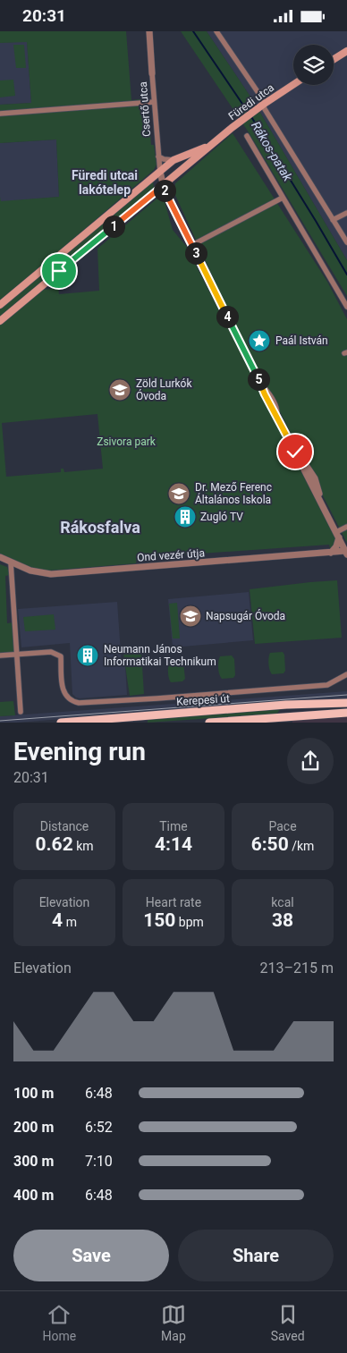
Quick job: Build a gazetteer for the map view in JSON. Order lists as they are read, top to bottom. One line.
{"streets":{"main road":["Füredi utca","Kerepesi út"],"street":["Csertő utca","Ond vezér útja"]},"crossings":[["Füredi utca","Csertő utca"],["Csertő utca","Ond vezér útja"]],"districts":["Füredi utcai lakótelep","Rákosfalva"],"water":["Rákos-patak"],"parks":["Zsivora park"],"places":{"place":["Paál István"],"school or university":["Zöld Lurkók Óvoda","Dr. Mező Ferenc Általános Iskola","Napsugár Óvoda"],"building":["Zugló TV","Neumann János Informatikai Technikum"]},"page":{"status":"20:31","pins":["2","1","3","4","5"],"heading":["Evening run","20:31"],"stats":[["Distance","0.62 km"],["Time","4:14"],["Pace","6:50 /km"],["Elevation","4 m"],["Heart rate","150 bpm"],["kcal","38"]],"chart":["Elevation","213–215 m"],"list":[{"name":"100 m","note":"6:48"},{"name":"200 m","note":"6:52"},{"name":"300 m","note":"7:10"},{"name":"400 m","note":"6:48"}],"buttons":["Save","Share"],"tabs":["Home","Map","Saved"]}}
